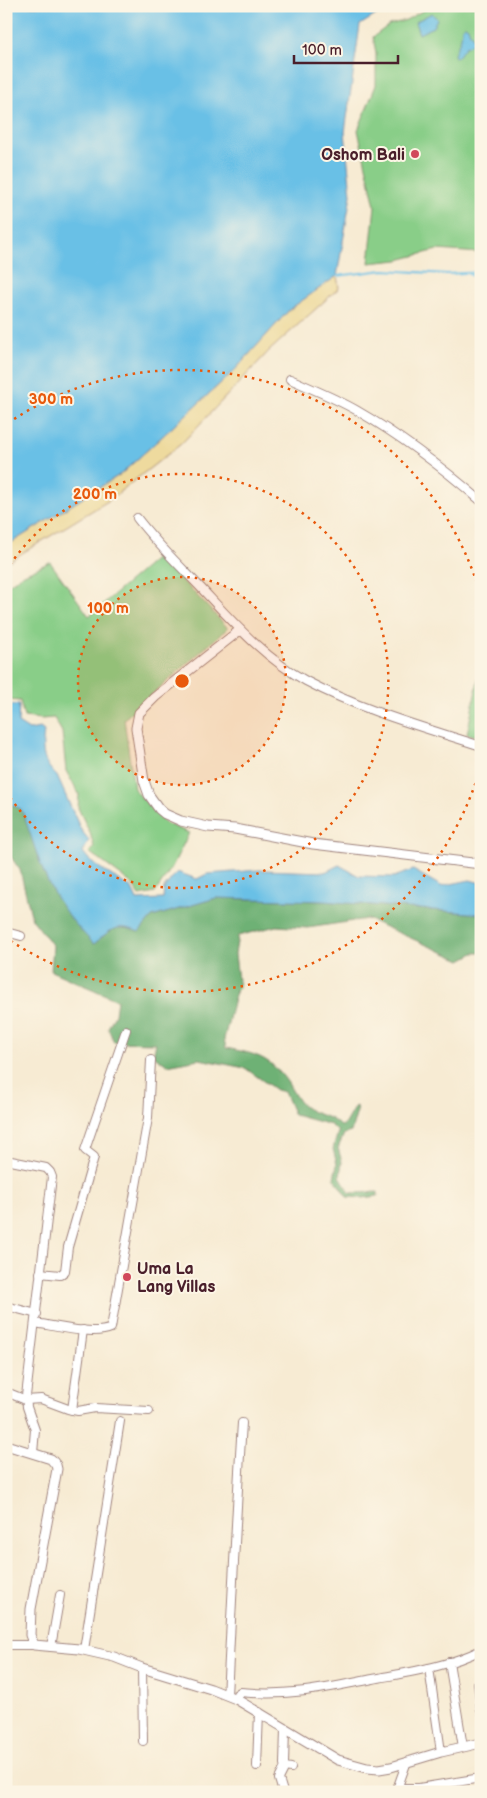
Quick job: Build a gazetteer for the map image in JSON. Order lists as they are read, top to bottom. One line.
{"places":["Oshom Bali","Uma La Lang Villas"],"scale_bar":"100 m","rings":["300 m","200 m","100 m"]}
